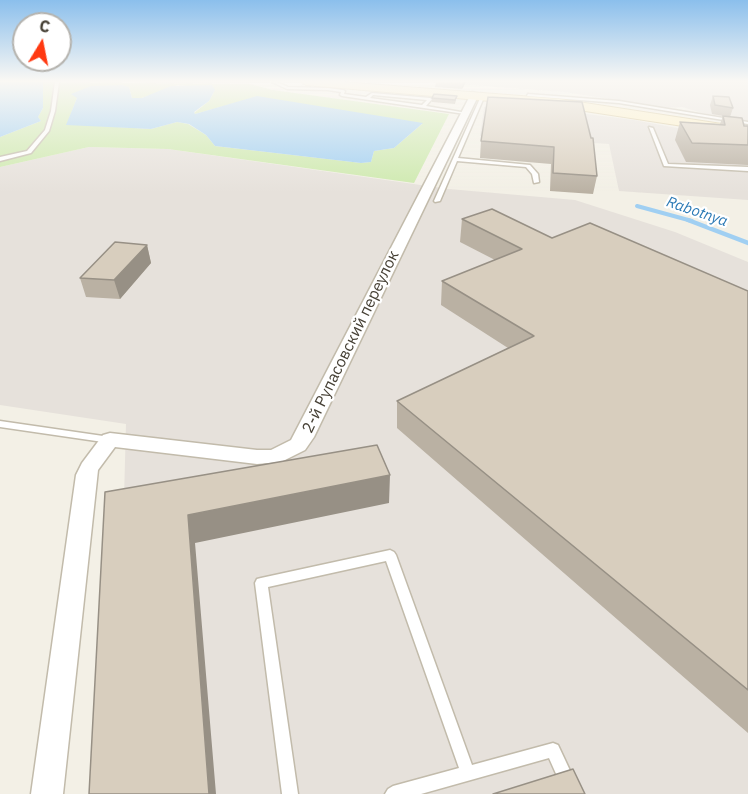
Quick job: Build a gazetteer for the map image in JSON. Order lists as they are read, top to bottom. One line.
{"streets":{"street":["2-й Рупасовский переулок"]},"water":["Rabotnya"],"north":"top"}
